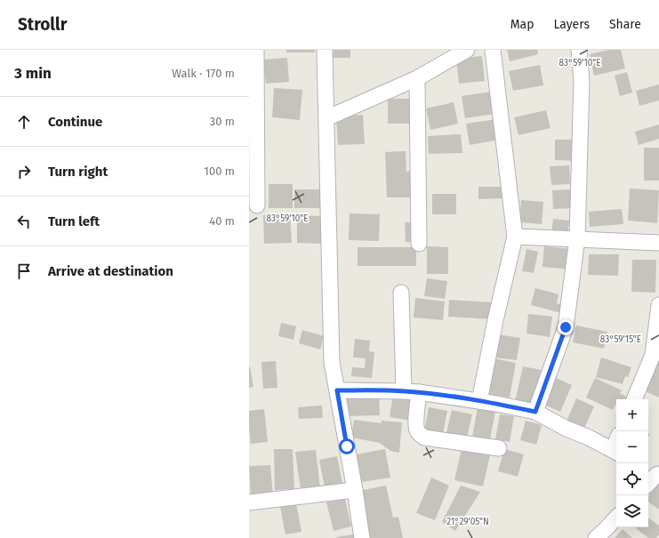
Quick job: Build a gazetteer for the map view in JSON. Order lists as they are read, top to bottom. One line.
{"page":{"header":"Strollr","nav":["Map","Layers","Share"],"heading":["3 min","Walk · 170 m"],"list":[["Continue","30 m"],["Turn right","100 m"],["Turn left","40 m"],"Arrive at destination"],"map_buttons":["+","−"]},"coordinates":["83°59'10\"E","83°59'15\"E","21°29'05\"N"]}
